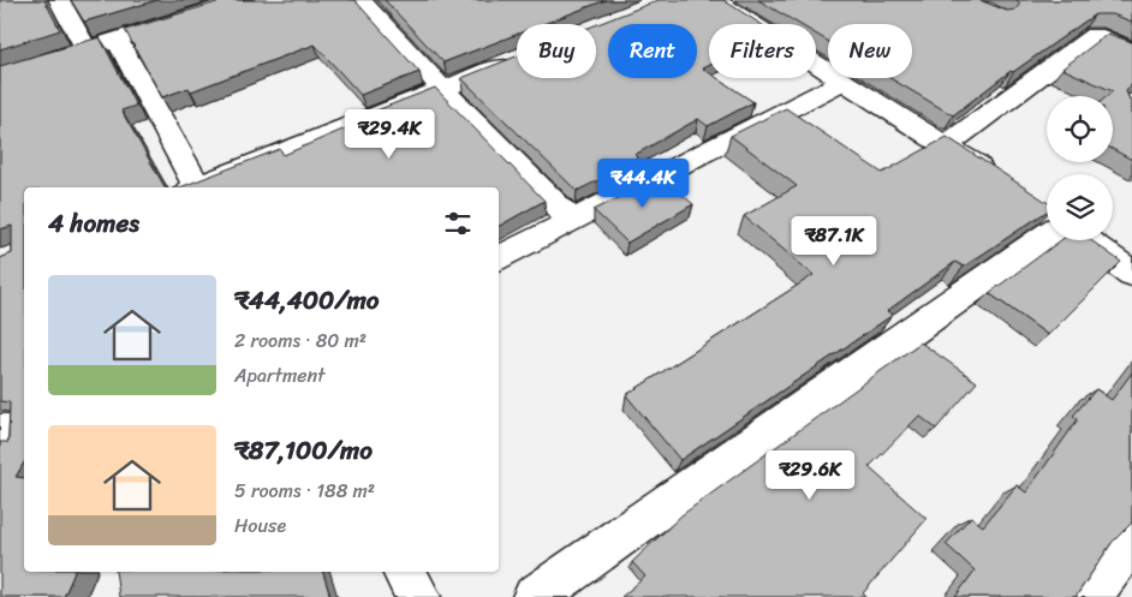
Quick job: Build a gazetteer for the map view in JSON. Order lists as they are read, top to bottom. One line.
{"page":{"chip":["Buy","Rent","Filters","New"],"price":["₹29.4K","₹44.4K","₹87.1K","₹29.6K"],"heading":"4 homes","list":[{"name":"₹44,400/mo","note":"2 rooms · 80 m² · Apartment"},{"name":"₹87,100/mo","note":"5 rooms · 188 m² · House"}]}}
